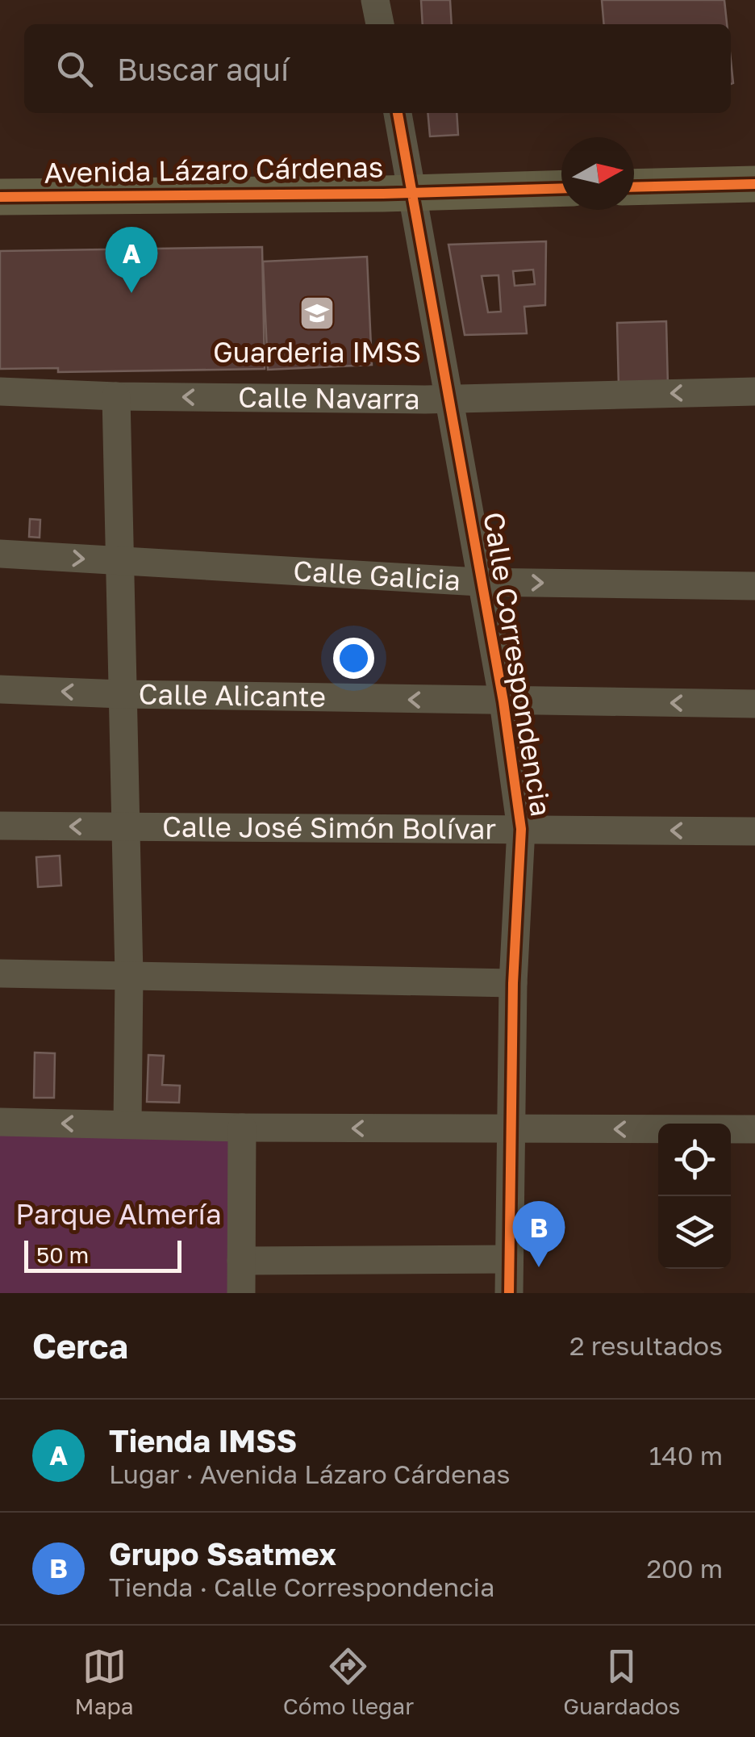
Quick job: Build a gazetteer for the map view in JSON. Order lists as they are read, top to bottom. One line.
{"streets":{"main road":["Avenida Lázaro Cárdenas"],"street":["Calle Navarra","Calle Galicia","Calle Correspondencia","Calle Alicante","Calle José Simón Bolívar"]},"crossings":[["Avenida Lázaro Cárdenas","Calle Correspondencia"],["Calle Navarra","Calle Correspondencia"],["Calle Galicia","Calle Correspondencia"],["Calle Correspondencia","Calle Alicante"],["Calle Correspondencia","Calle José Simón Bolívar"]],"one_way":["Calle Navarra","Calle Galicia","Calle Alicante"],"parks":["Parque Almería"],"places":{"school or university":["Guarderia IMSS"]},"scale_bar":"50 m","north":"right","page":{"search":"Buscar aquí","pins":["A","B"],"scale":"50 m","heading":["Cerca","2 resultados"],"list":[{"mark":"A","name":"Tienda IMSS","note":"Lugar · Avenida Lázaro Cárdenas","value":"140 m"},{"mark":"B","name":"Grupo Ssatmex","note":"Tienda · Calle Correspondencia","value":"200 m"}],"nav":["Mapa","Cómo llegar","Guardados"]}}
